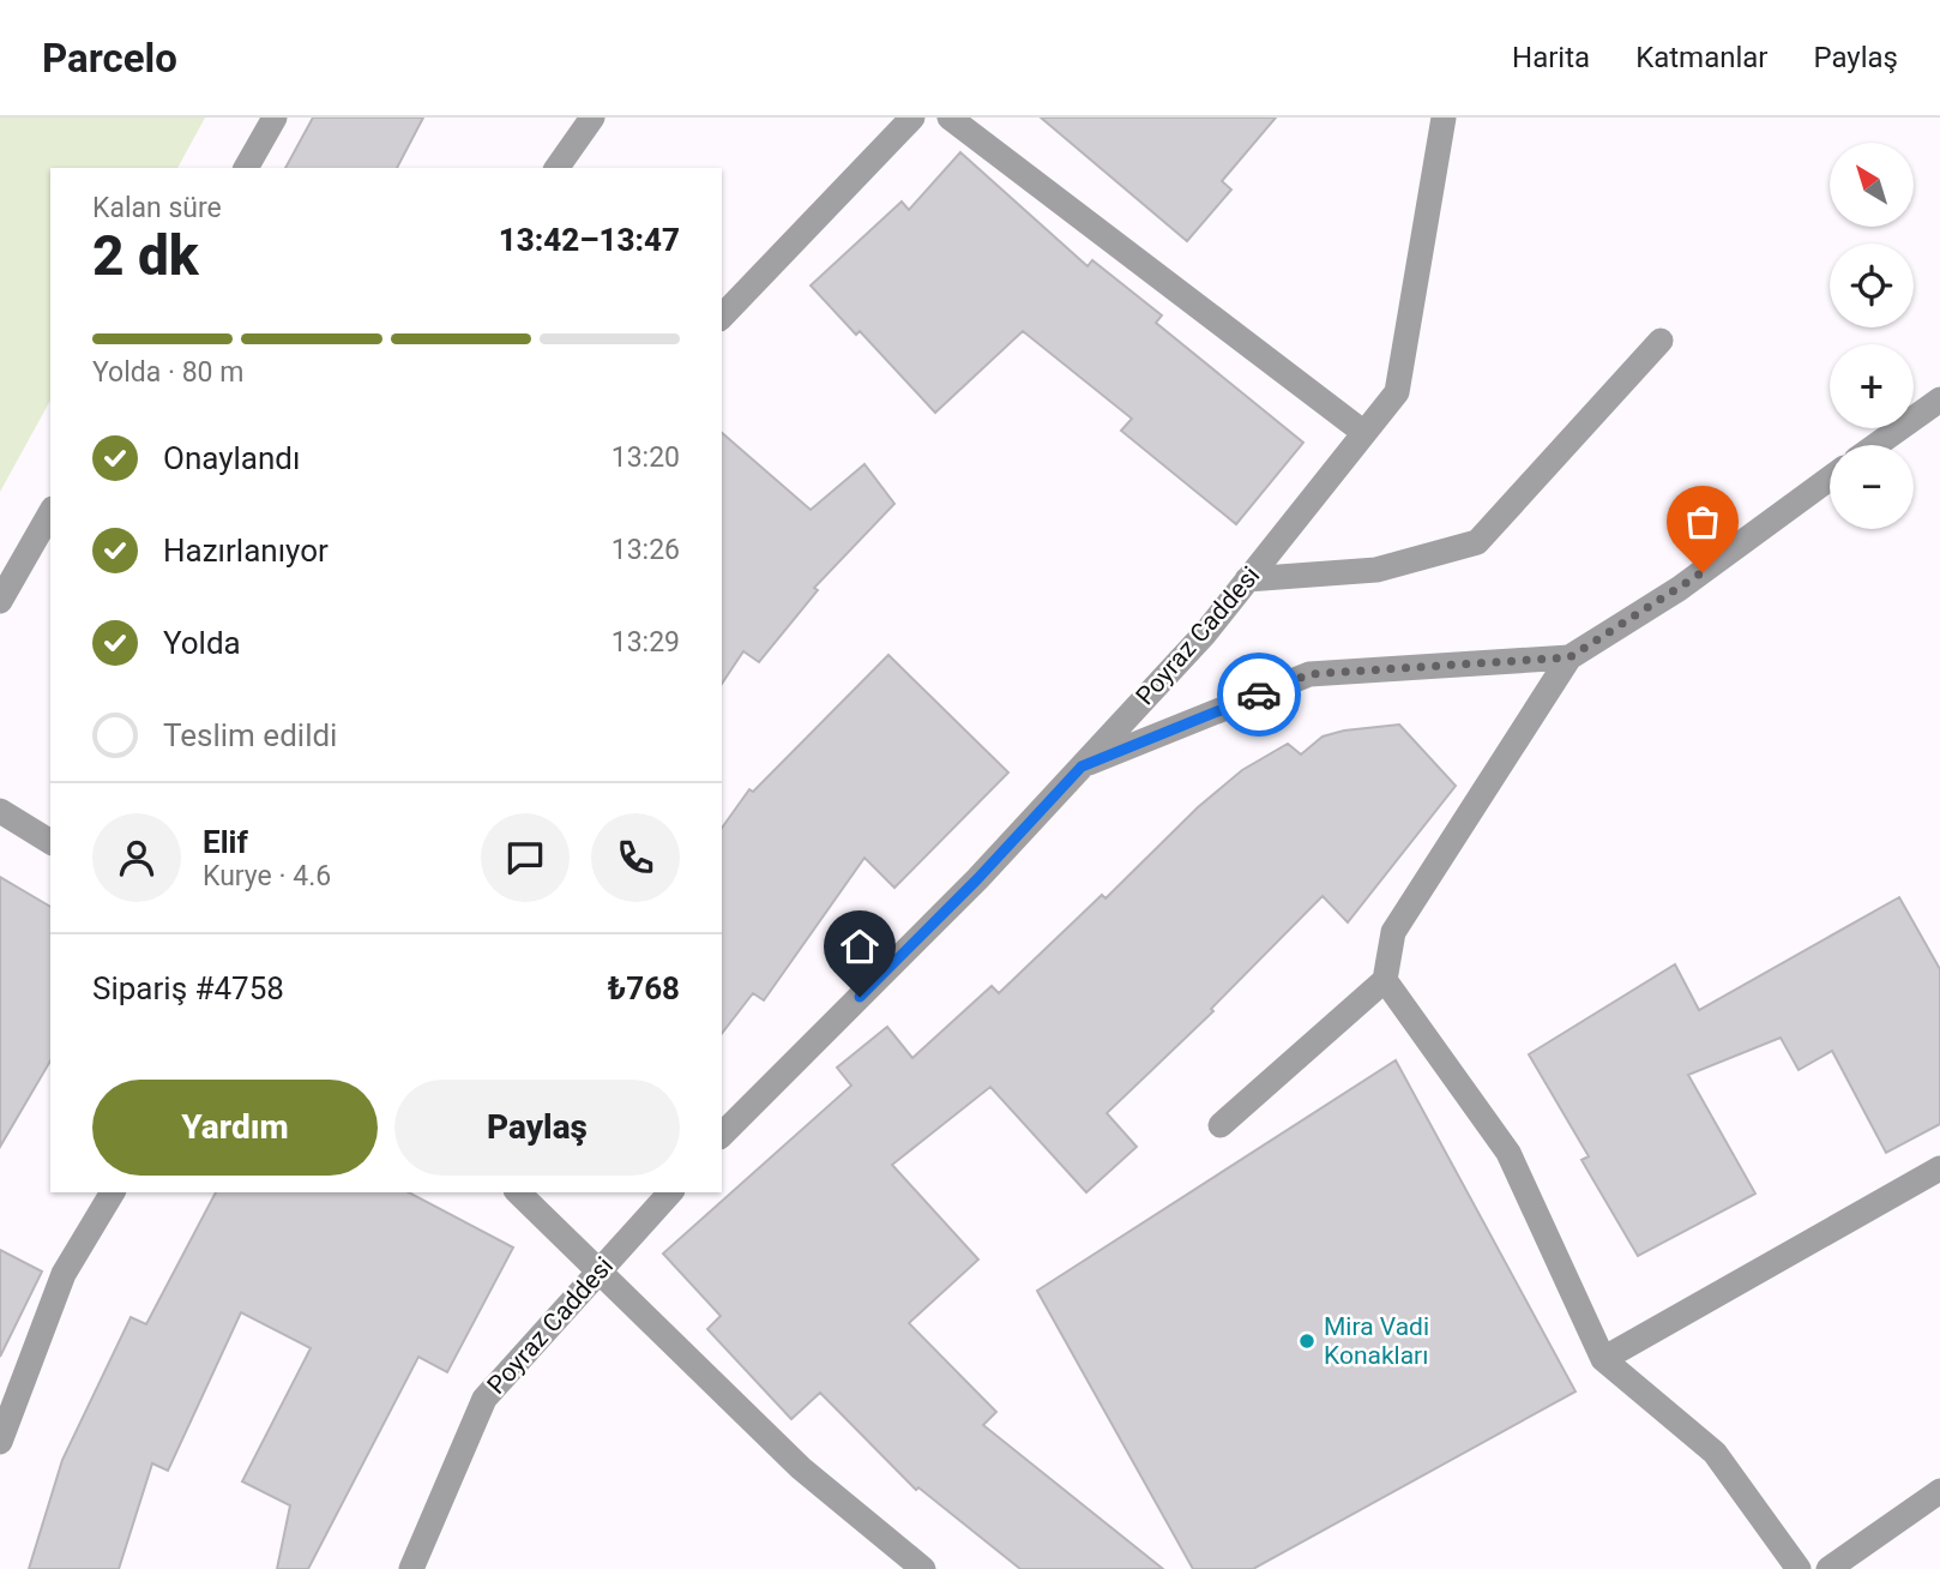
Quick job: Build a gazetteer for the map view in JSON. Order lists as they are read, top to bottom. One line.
{"streets":{"street":["Poyraz Caddesi"]},"places":["Mira Vadi Konakları"],"north":"top left","page":{"header":"Parcelo","nav":["Harita","Katmanlar","Paylaş"],"map_buttons":["+","−"],"heading":["2 dk","Kalan süre","13:42–13:47"],"panel":["Elif","Kurye · 4.6","Sipariş #4758","₺768"],"bar":"Yolda · 80 m","list":[["Onaylandı","13:20"],["Hazırlanıyor","13:26"],["Yolda","13:29"],"Teslim edildi"],"buttons":["Yardım","Paylaş"]}}
